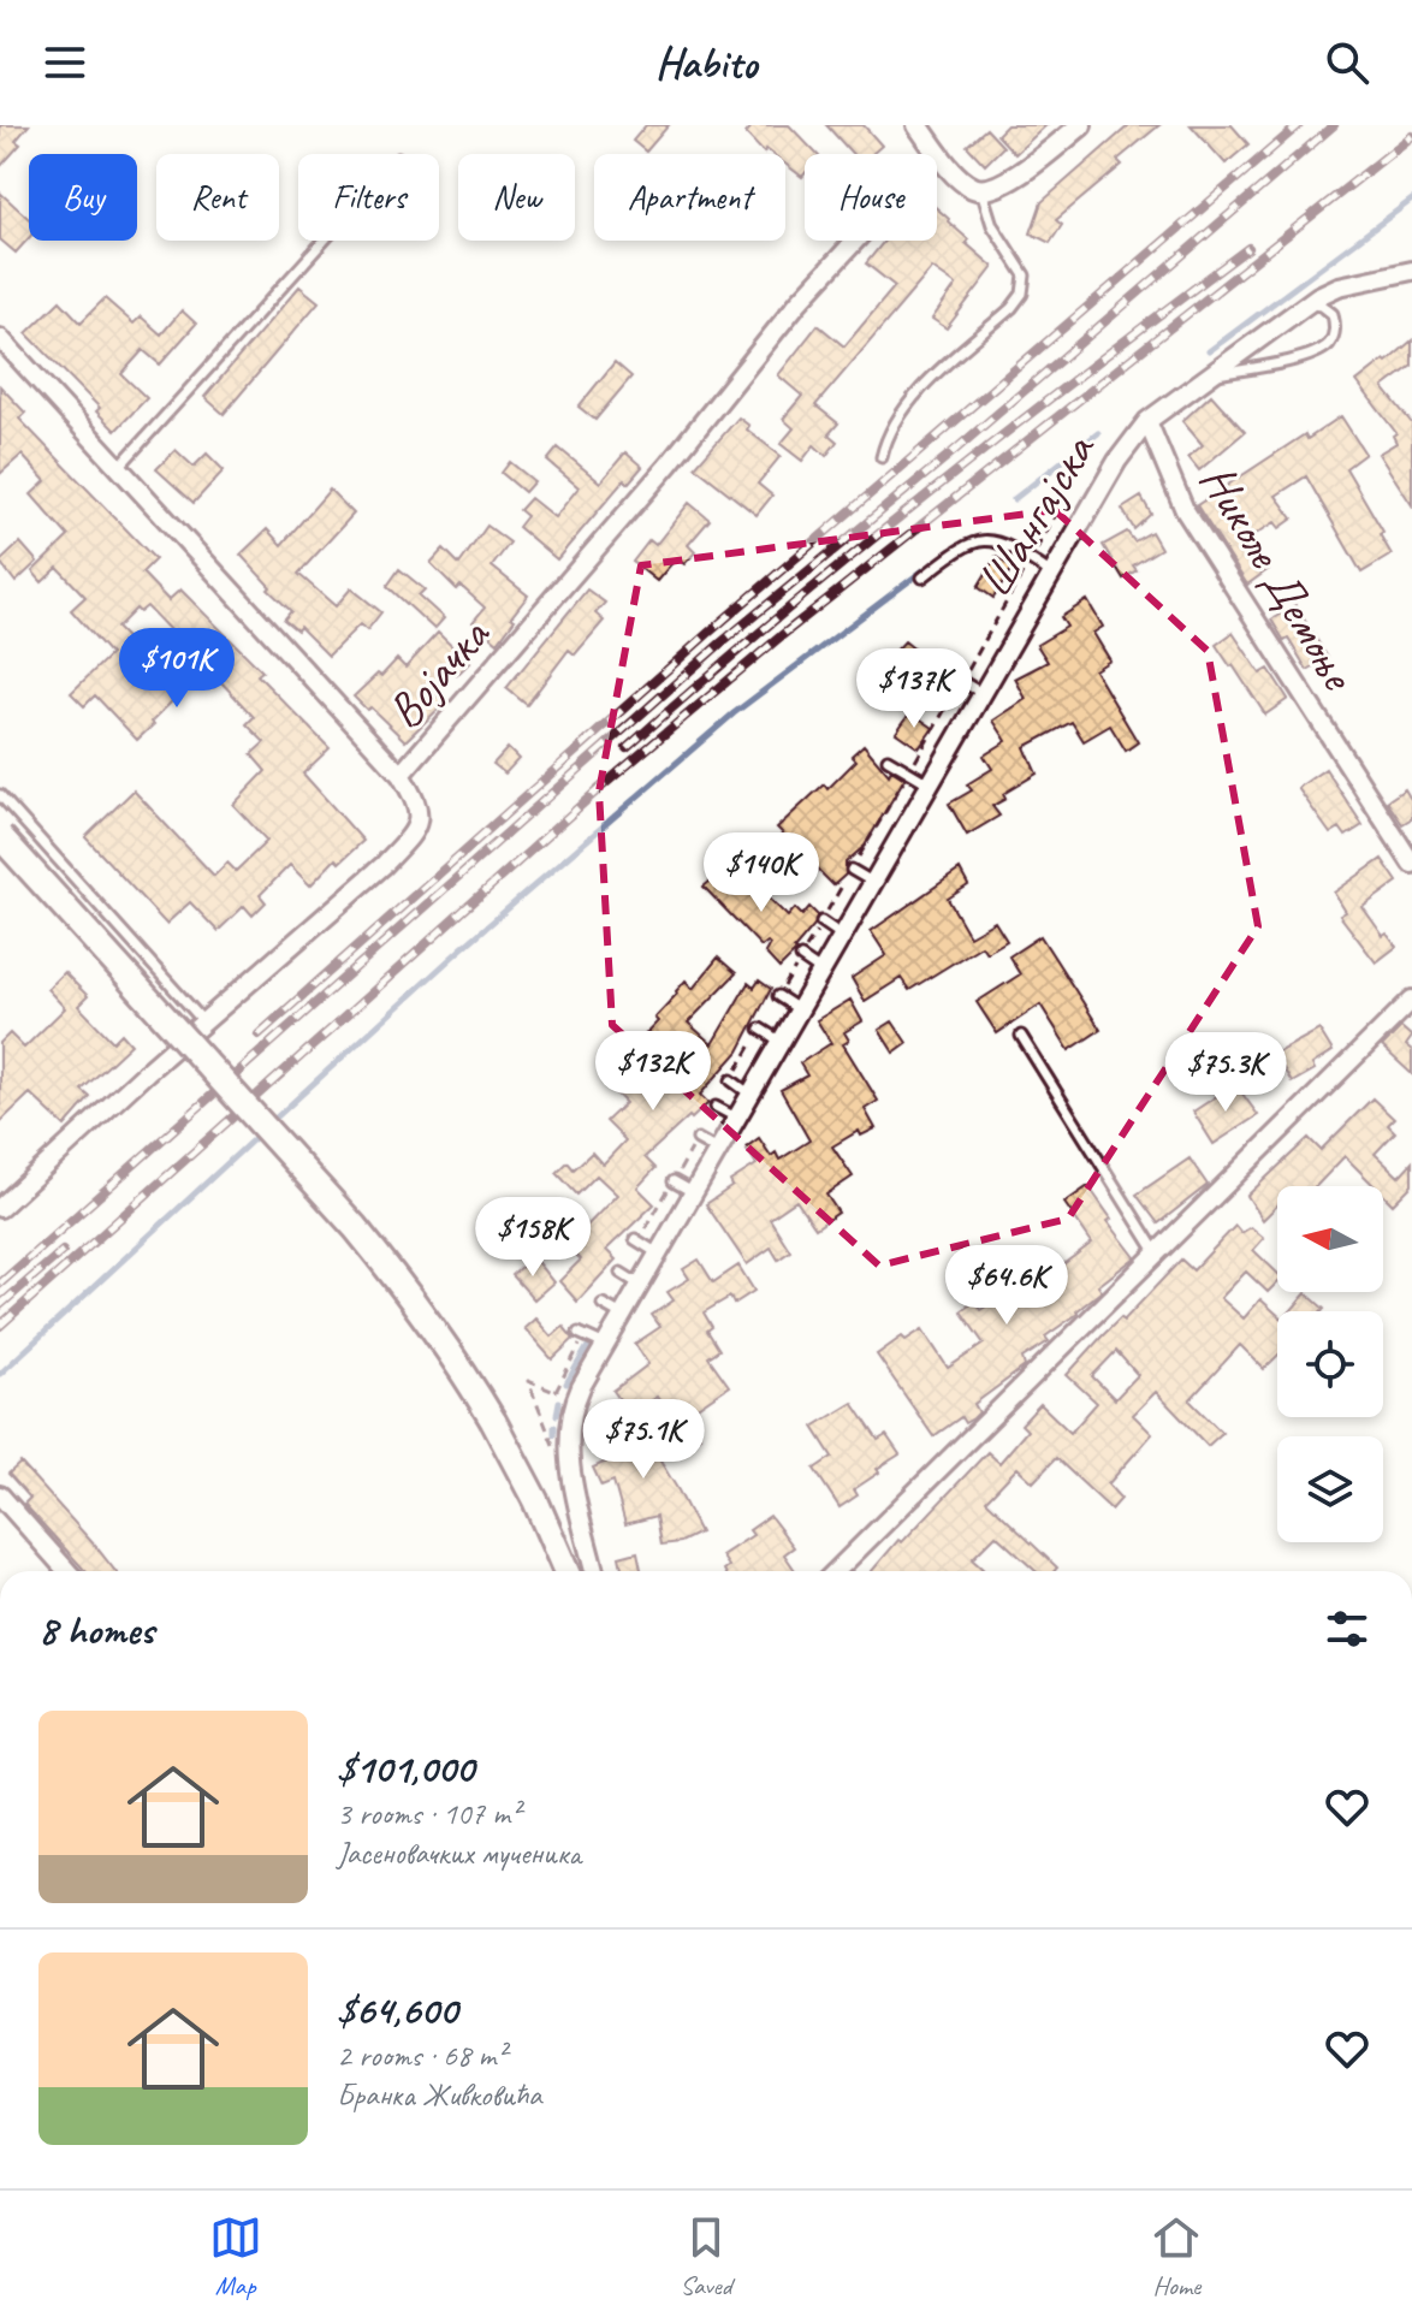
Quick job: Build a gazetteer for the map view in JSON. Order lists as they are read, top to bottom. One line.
{"streets":{"street":["Шангајска","Николе Демоње","Војачка"]},"crossings":[["Шангајска","Николе Демоње"]],"north":"left","page":{"header":"Habito","chip":["Buy","Rent","Filters","New","Apartment","House"],"price":["$101K","$137K","$140K","$132K","$75.3K","$158K","$64.6K","$75.1K"],"heading":"8 homes","list":[{"name":"$101,000","note":"3 rooms · 107 m² · Јасеновачких мученика"},{"name":"$64,600","note":"2 rooms · 68 m² · Бранка Живковића"}],"tabs":["Map","Saved","Home"]}}
